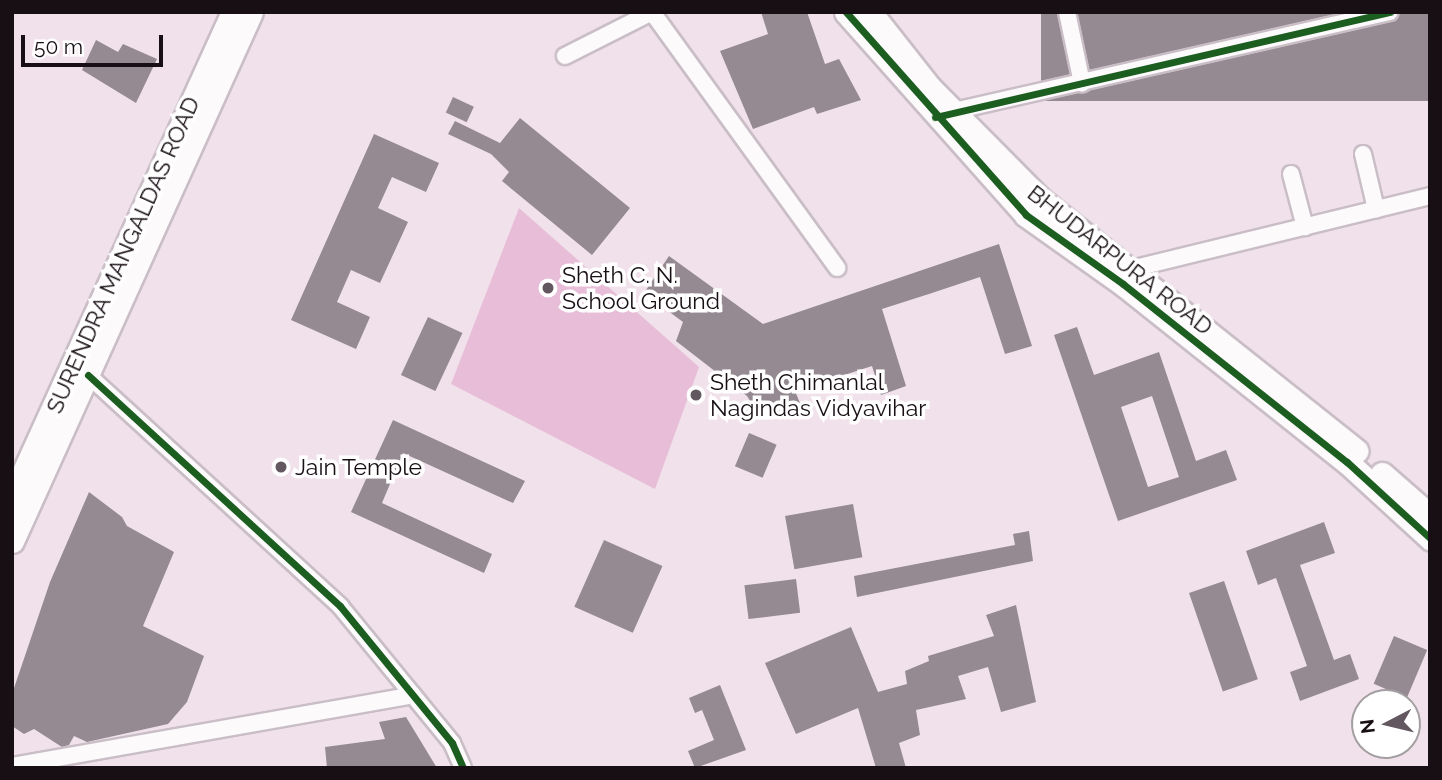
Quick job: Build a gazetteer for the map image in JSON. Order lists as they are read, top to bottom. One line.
{"streets":{"main road":["SURENDRA MANGALDAS ROAD","BHUDARPURA ROAD"]},"places":["Sheth C. N. School Ground","Sheth Chimanlal Nagindas Vidyavihar","Jain Temple"],"scale_bar":"50 m","north":"left"}
